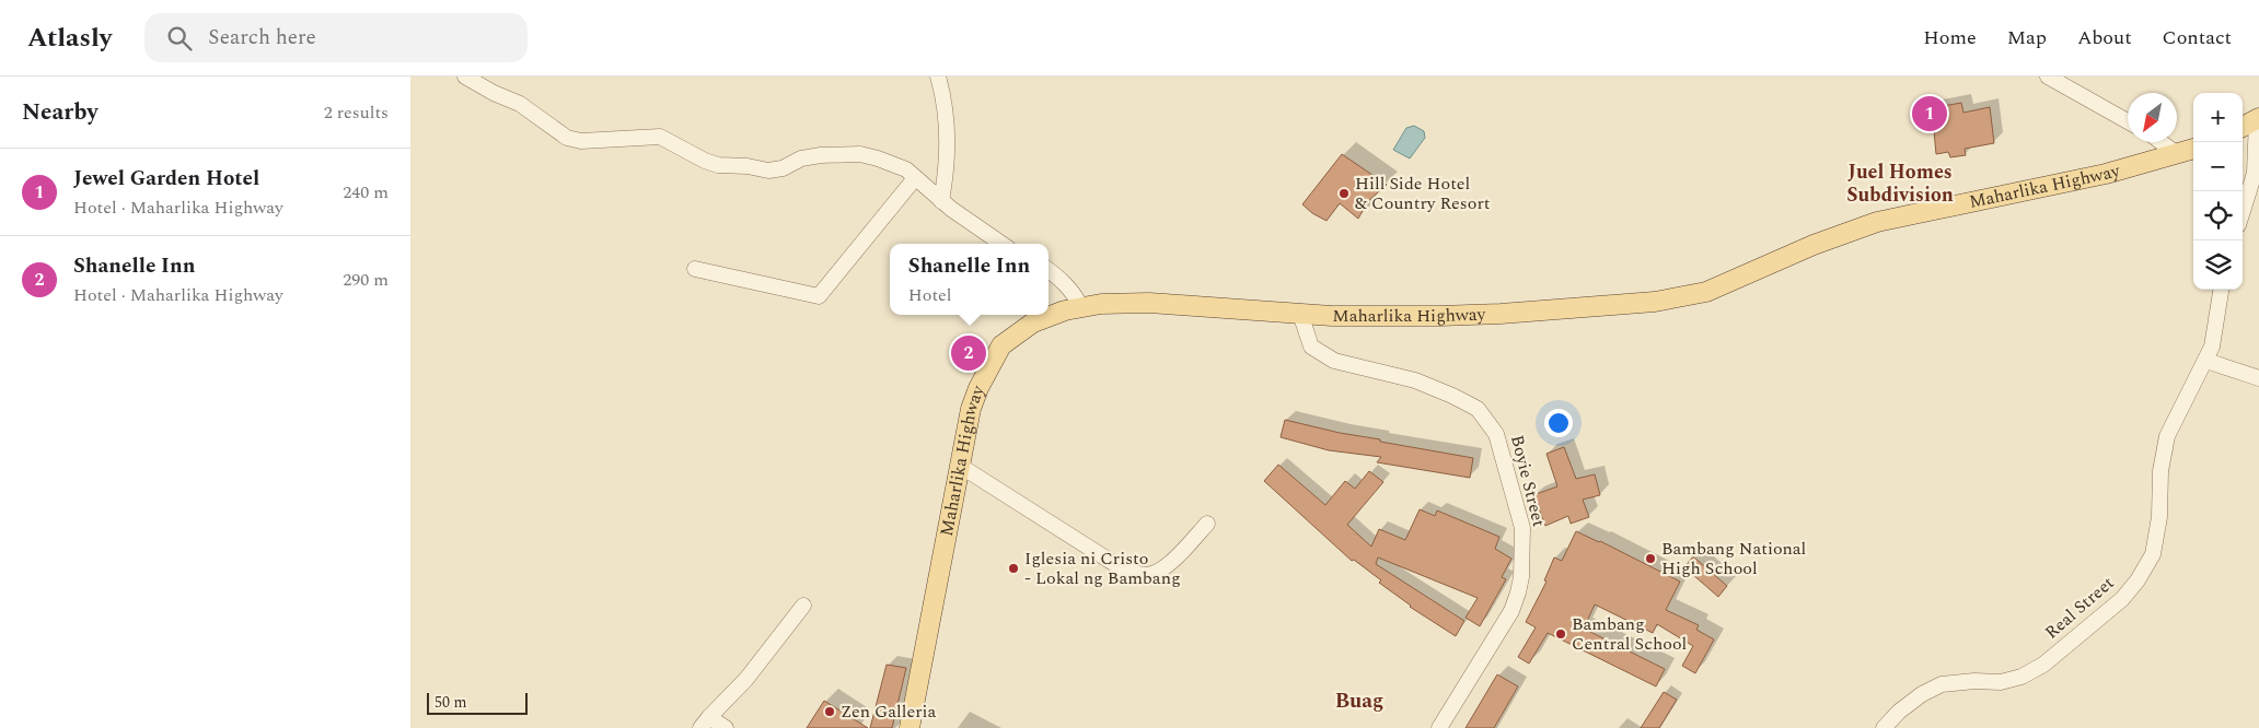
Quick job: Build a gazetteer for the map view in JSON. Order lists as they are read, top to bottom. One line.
{"streets":{"main road":["Maharlika Highway"],"street":["Boyie Street","Real Street"]},"crossings":[["Maharlika Highway","Boyie Street"]],"districts":["Juel Homes Subdivision","Buag"],"places":["Hill Side Hotel & Country Resort","Bambang National High School","Iglesia ni Cristo - Lokal ng Bambang","Bambang Central School","Zen Galleria"],"scale_bar":"50 m","north":"bottom left","page":{"header":"Atlasly","search":"Search here","nav":["Home","Map","About","Contact"],"heading":["Nearby","2 results"],"map_buttons":["+","−"],"pins":["1","2"],"list":[{"mark":"1","name":"Jewel Garden Hotel","note":"Hotel · Maharlika Highway","value":"240 m"},{"mark":"2","name":"Shanelle Inn","note":"Hotel · Maharlika Highway","value":"290 m"}],"popup":["Shanelle Inn","Hotel"],"scale":"50 m"}}
